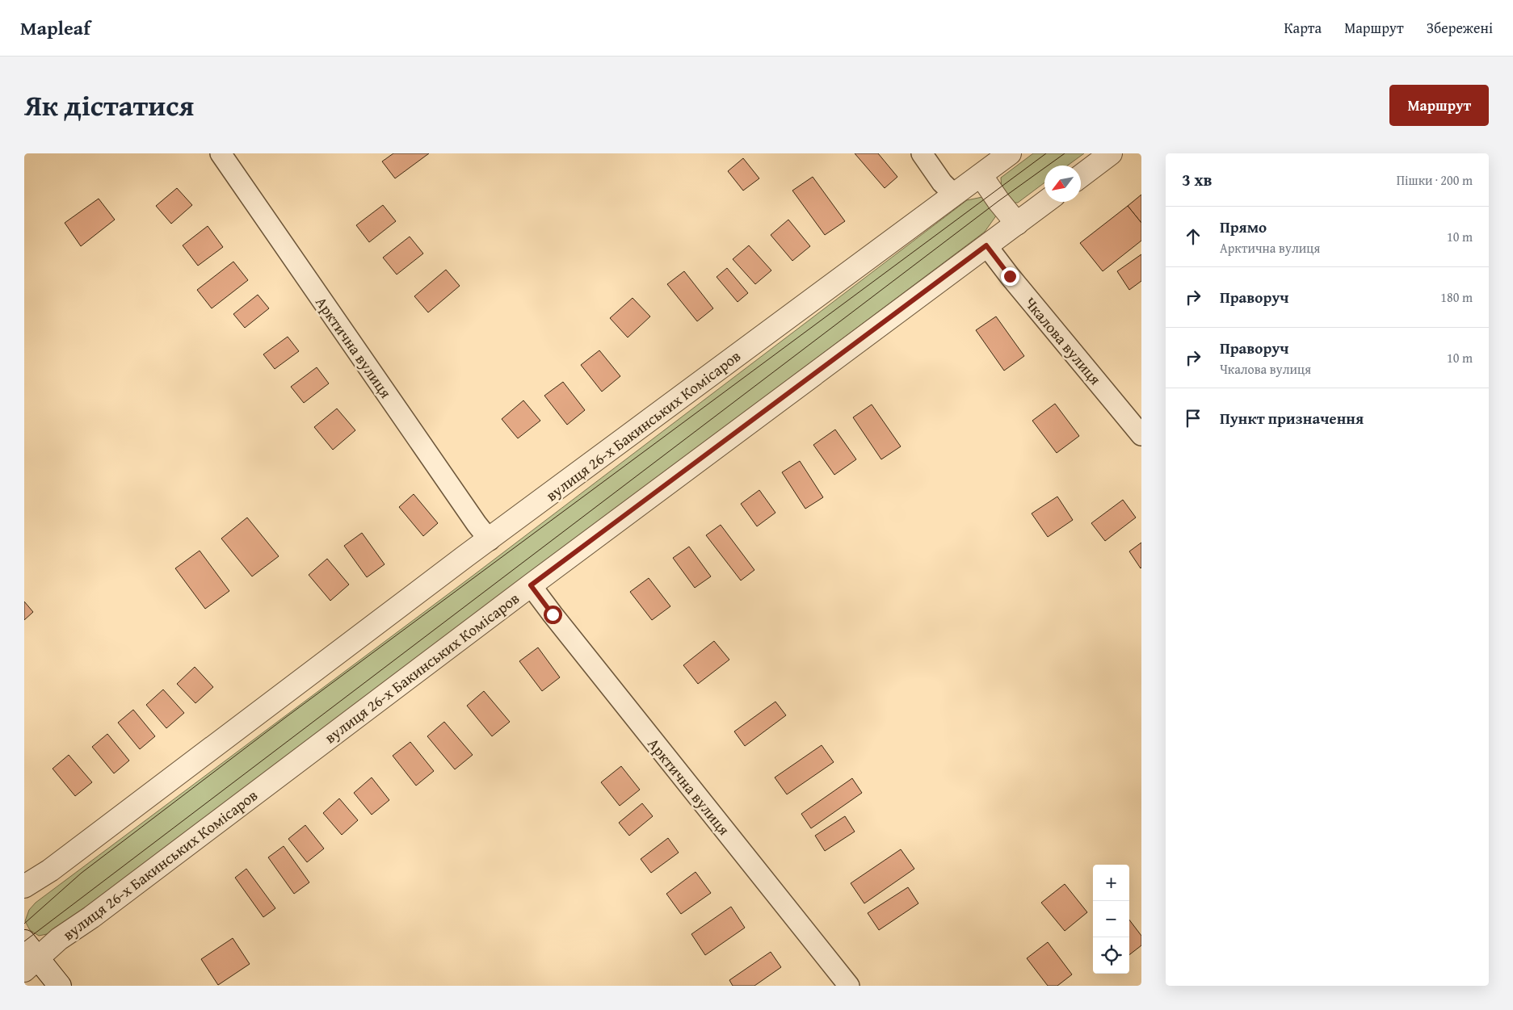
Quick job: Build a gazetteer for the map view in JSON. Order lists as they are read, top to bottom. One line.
{"streets":{"street":["Чкалова вулиця","Арктична вулиця","вулиця 26-х Бакинських Комісаров"]},"crossings":[["Чкалова вулиця","вулиця 26-х Бакинських Комісаров"],["Арктична вулиця","вулиця 26-х Бакинських Комісаров"]],"north":"bottom left","page":{"header":"Mapleaf","nav":["Карта","Маршрут","Збережені"],"title":"Як дістатися","buttons":"Маршрут","heading":["3 хв","Пішки · 200 m"],"list":[["Прямо","Арктична вулиця","10 m"],["Праворуч","180 m"],["Праворуч","Чкалова вулиця","10 m"],"Пункт призначення"],"map_buttons":["+","−"]}}
